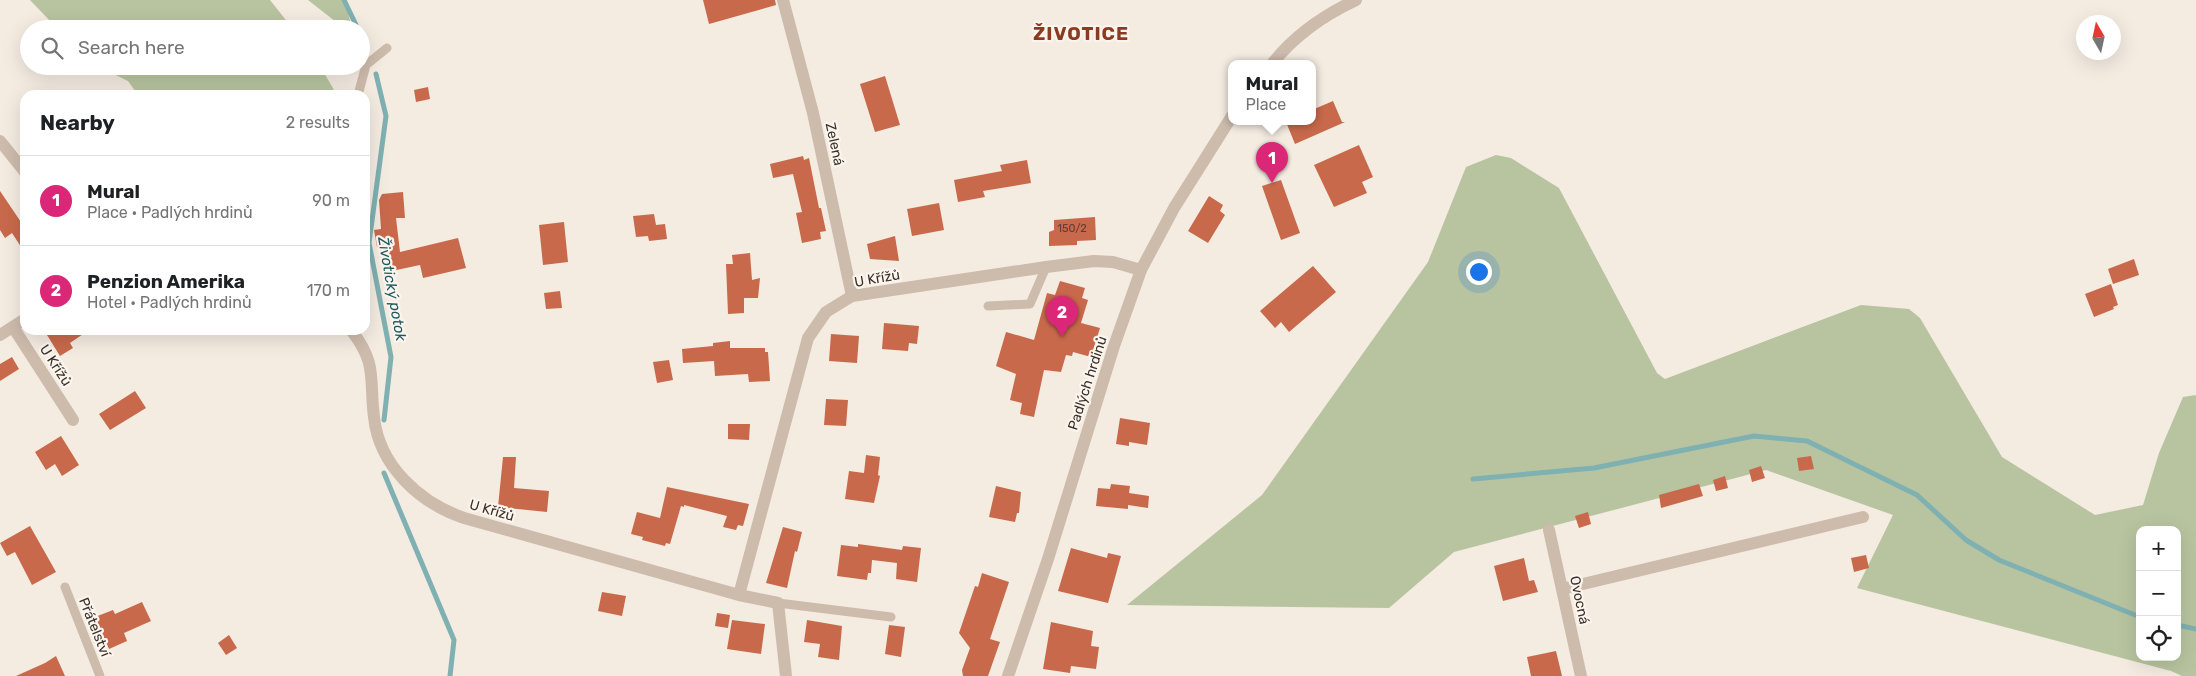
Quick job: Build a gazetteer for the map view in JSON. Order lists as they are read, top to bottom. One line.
{"streets":{"street":["Zelená","U Křížů","Padlých hrdinů","Ovocná"],"lane":["Přátelství"]},"crossings":[["Zelená","U Křížů"],["U Křížů","Padlých hrdinů"]],"districts":["ŽIVOTICE"],"water":["Životický potok"],"house_numbers":["150/2"],"north":"top","page":{"search":"Search here","popup":["Mural","Place"],"heading":["Nearby","2 results"],"pins":["1","2"],"list":[{"mark":"1","name":"Mural","note":"Place · Padlých hrdinů","value":"90 m"},{"mark":"2","name":"Penzion Amerika","note":"Hotel · Padlých hrdinů","value":"170 m"}],"map_buttons":["+","−"]}}
